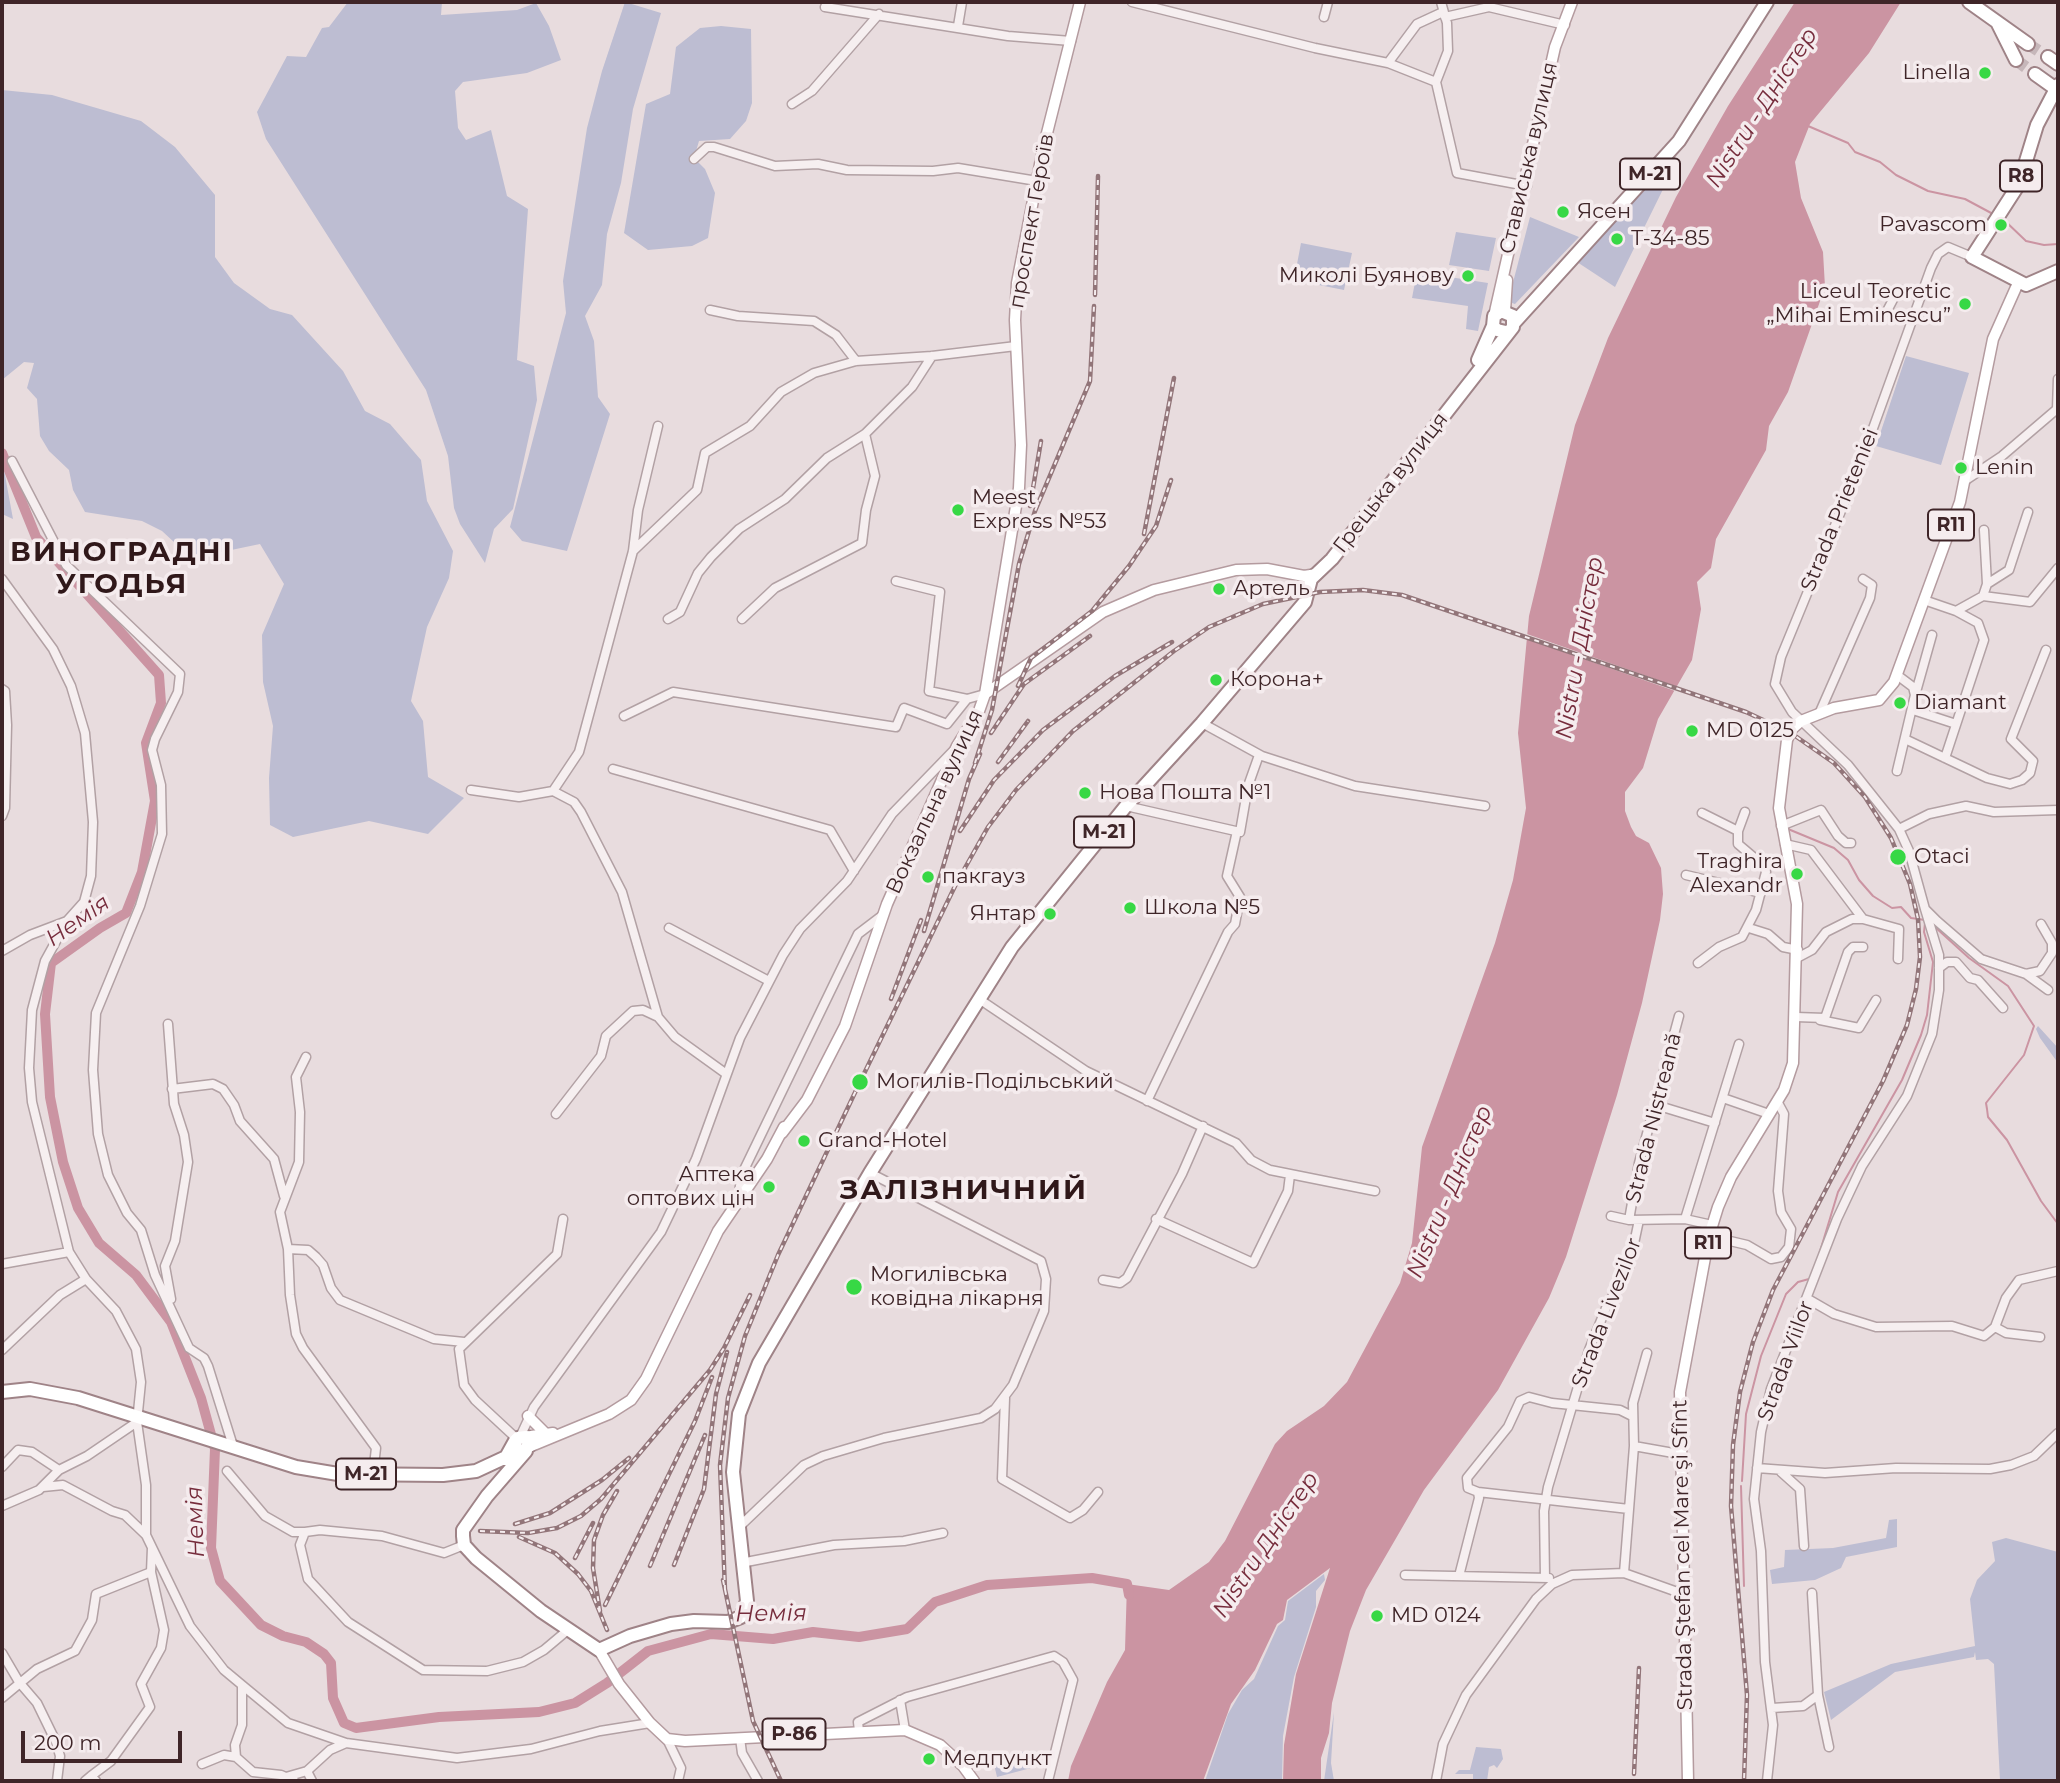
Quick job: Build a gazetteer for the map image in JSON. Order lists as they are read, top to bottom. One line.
{"streets":{"highway":["М-21","R8","Грецька вулиця","Вокзальна вулиця"],"main road":["Стависька вулиця","проспект Героїв","R11","Strada Ştefan cel Mare şi Sfînt","Р-86"],"street":["Strada Prieteniei","Strada Nistreană","Strada Livezilor","Strada Viilor"]},"crossings":[["Стависька вулиця","Грецька вулиця"],["М-21","Грецька вулиця"],["М-21","Вокзальна вулиця"],["R8","Strada Prieteniei"],["проспект Героїв","Вокзальна вулиця"],["Грецька вулиця","Вокзальна вулиця"],["Strada Prieteniei","R11"],["Strada Prieteniei","Strada Viilor"],["Strada Prieteniei","Strada Ştefan cel Mare şi Sfînt"],["R11","Strada Ştefan cel Mare şi Sfînt"]],"districts":["ВИНОГРАДНІ УГОДЬЯ","ЗАЛІЗНИЧНИЙ"],"water":["Nistru - Дністер","Немія","Nistru Дністер"],"places":["Linella","Ясен","Pavascom","Т-34-85","Миколі Буянову","Liceul Teoretic „Mihai Eminescu”","Lenin","Meest Express №53","Артель","Корона+","Diamant","MD 0125","Нова Пошта №1","Otaci","Traghira Alexandr","пакгауз","Школа №5","Янтар","Могилів-Подільський","Grand-Hotel","Аптека оптових цін","Могилівська ковідна лікарня","MD 0124","Медпункт"],"scale_bar":"200 m"}
